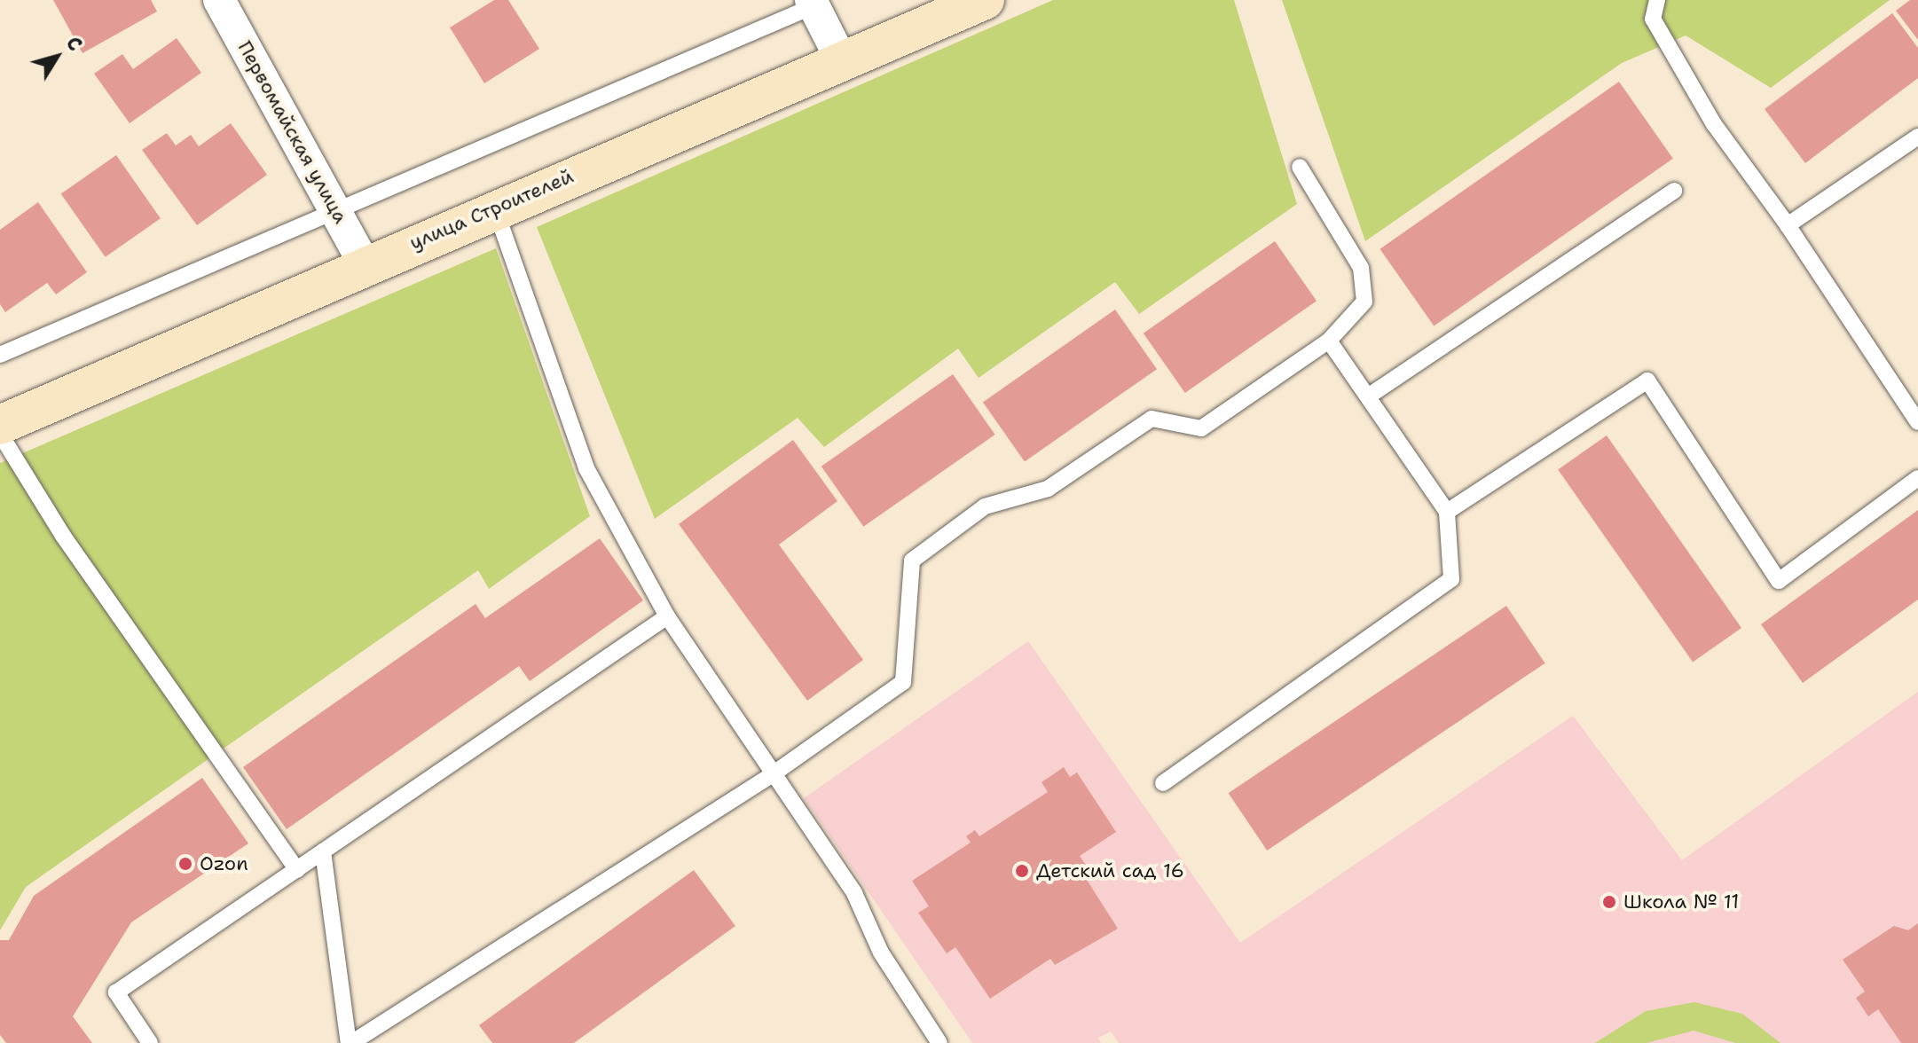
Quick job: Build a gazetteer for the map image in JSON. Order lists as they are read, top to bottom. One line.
{"streets":{"street":["Первомайская улица","улица Строителей"]},"crossings":[["Первомайская улица","улица Строителей"]],"places":["Ozon","Детский сад 16","Школа № 11"],"north":"top right"}
